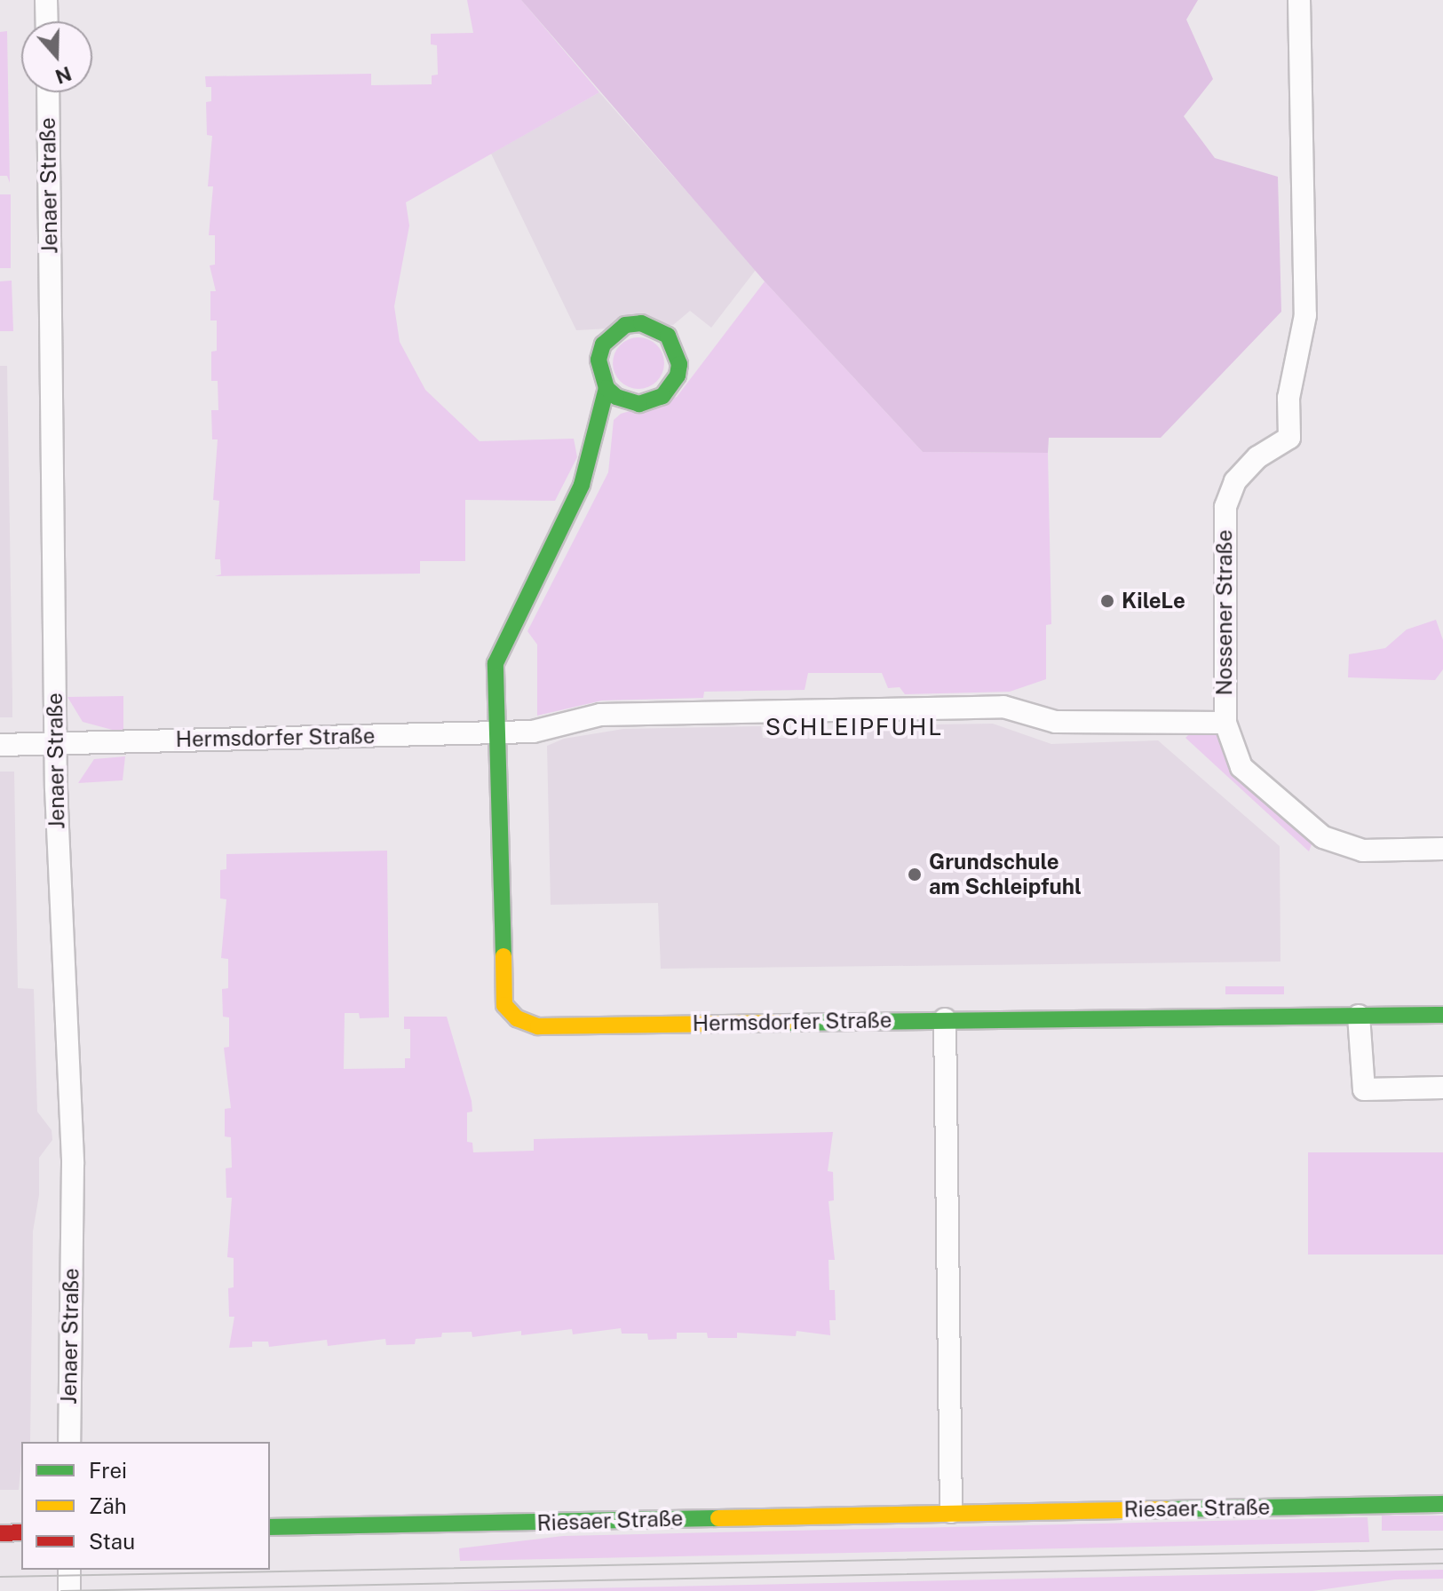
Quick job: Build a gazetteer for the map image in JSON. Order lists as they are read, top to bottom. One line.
{"streets":{"street":["Jenaer Straße","Nossener Straße","Hermsdorfer Straße","Riesaer Straße"]},"crossings":[["Jenaer Straße","Hermsdorfer Straße"],["Nossener Straße","Hermsdorfer Straße"]],"districts":["SCHLEIPFUHL"],"places":["KileLe","Grundschule am Schleipfuhl"],"legend":["Frei","Zäh","Stau"],"north":"bottom"}
